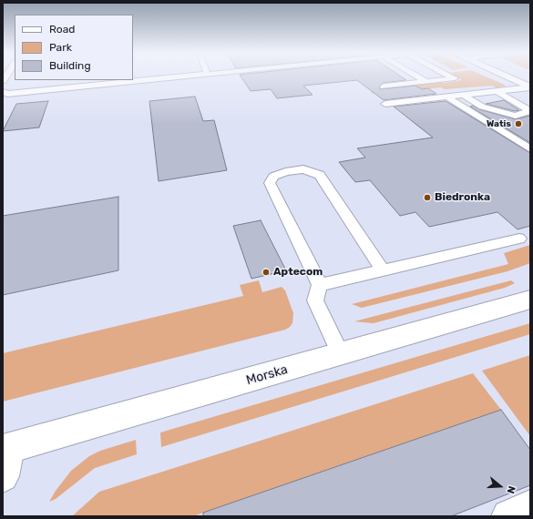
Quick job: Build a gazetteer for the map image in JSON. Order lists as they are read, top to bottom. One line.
{"streets":{"street":["Morska"]},"places":["Watis","Biedronka","Aptecom"],"legend":["Road","Park","Building"],"north":"right"}
